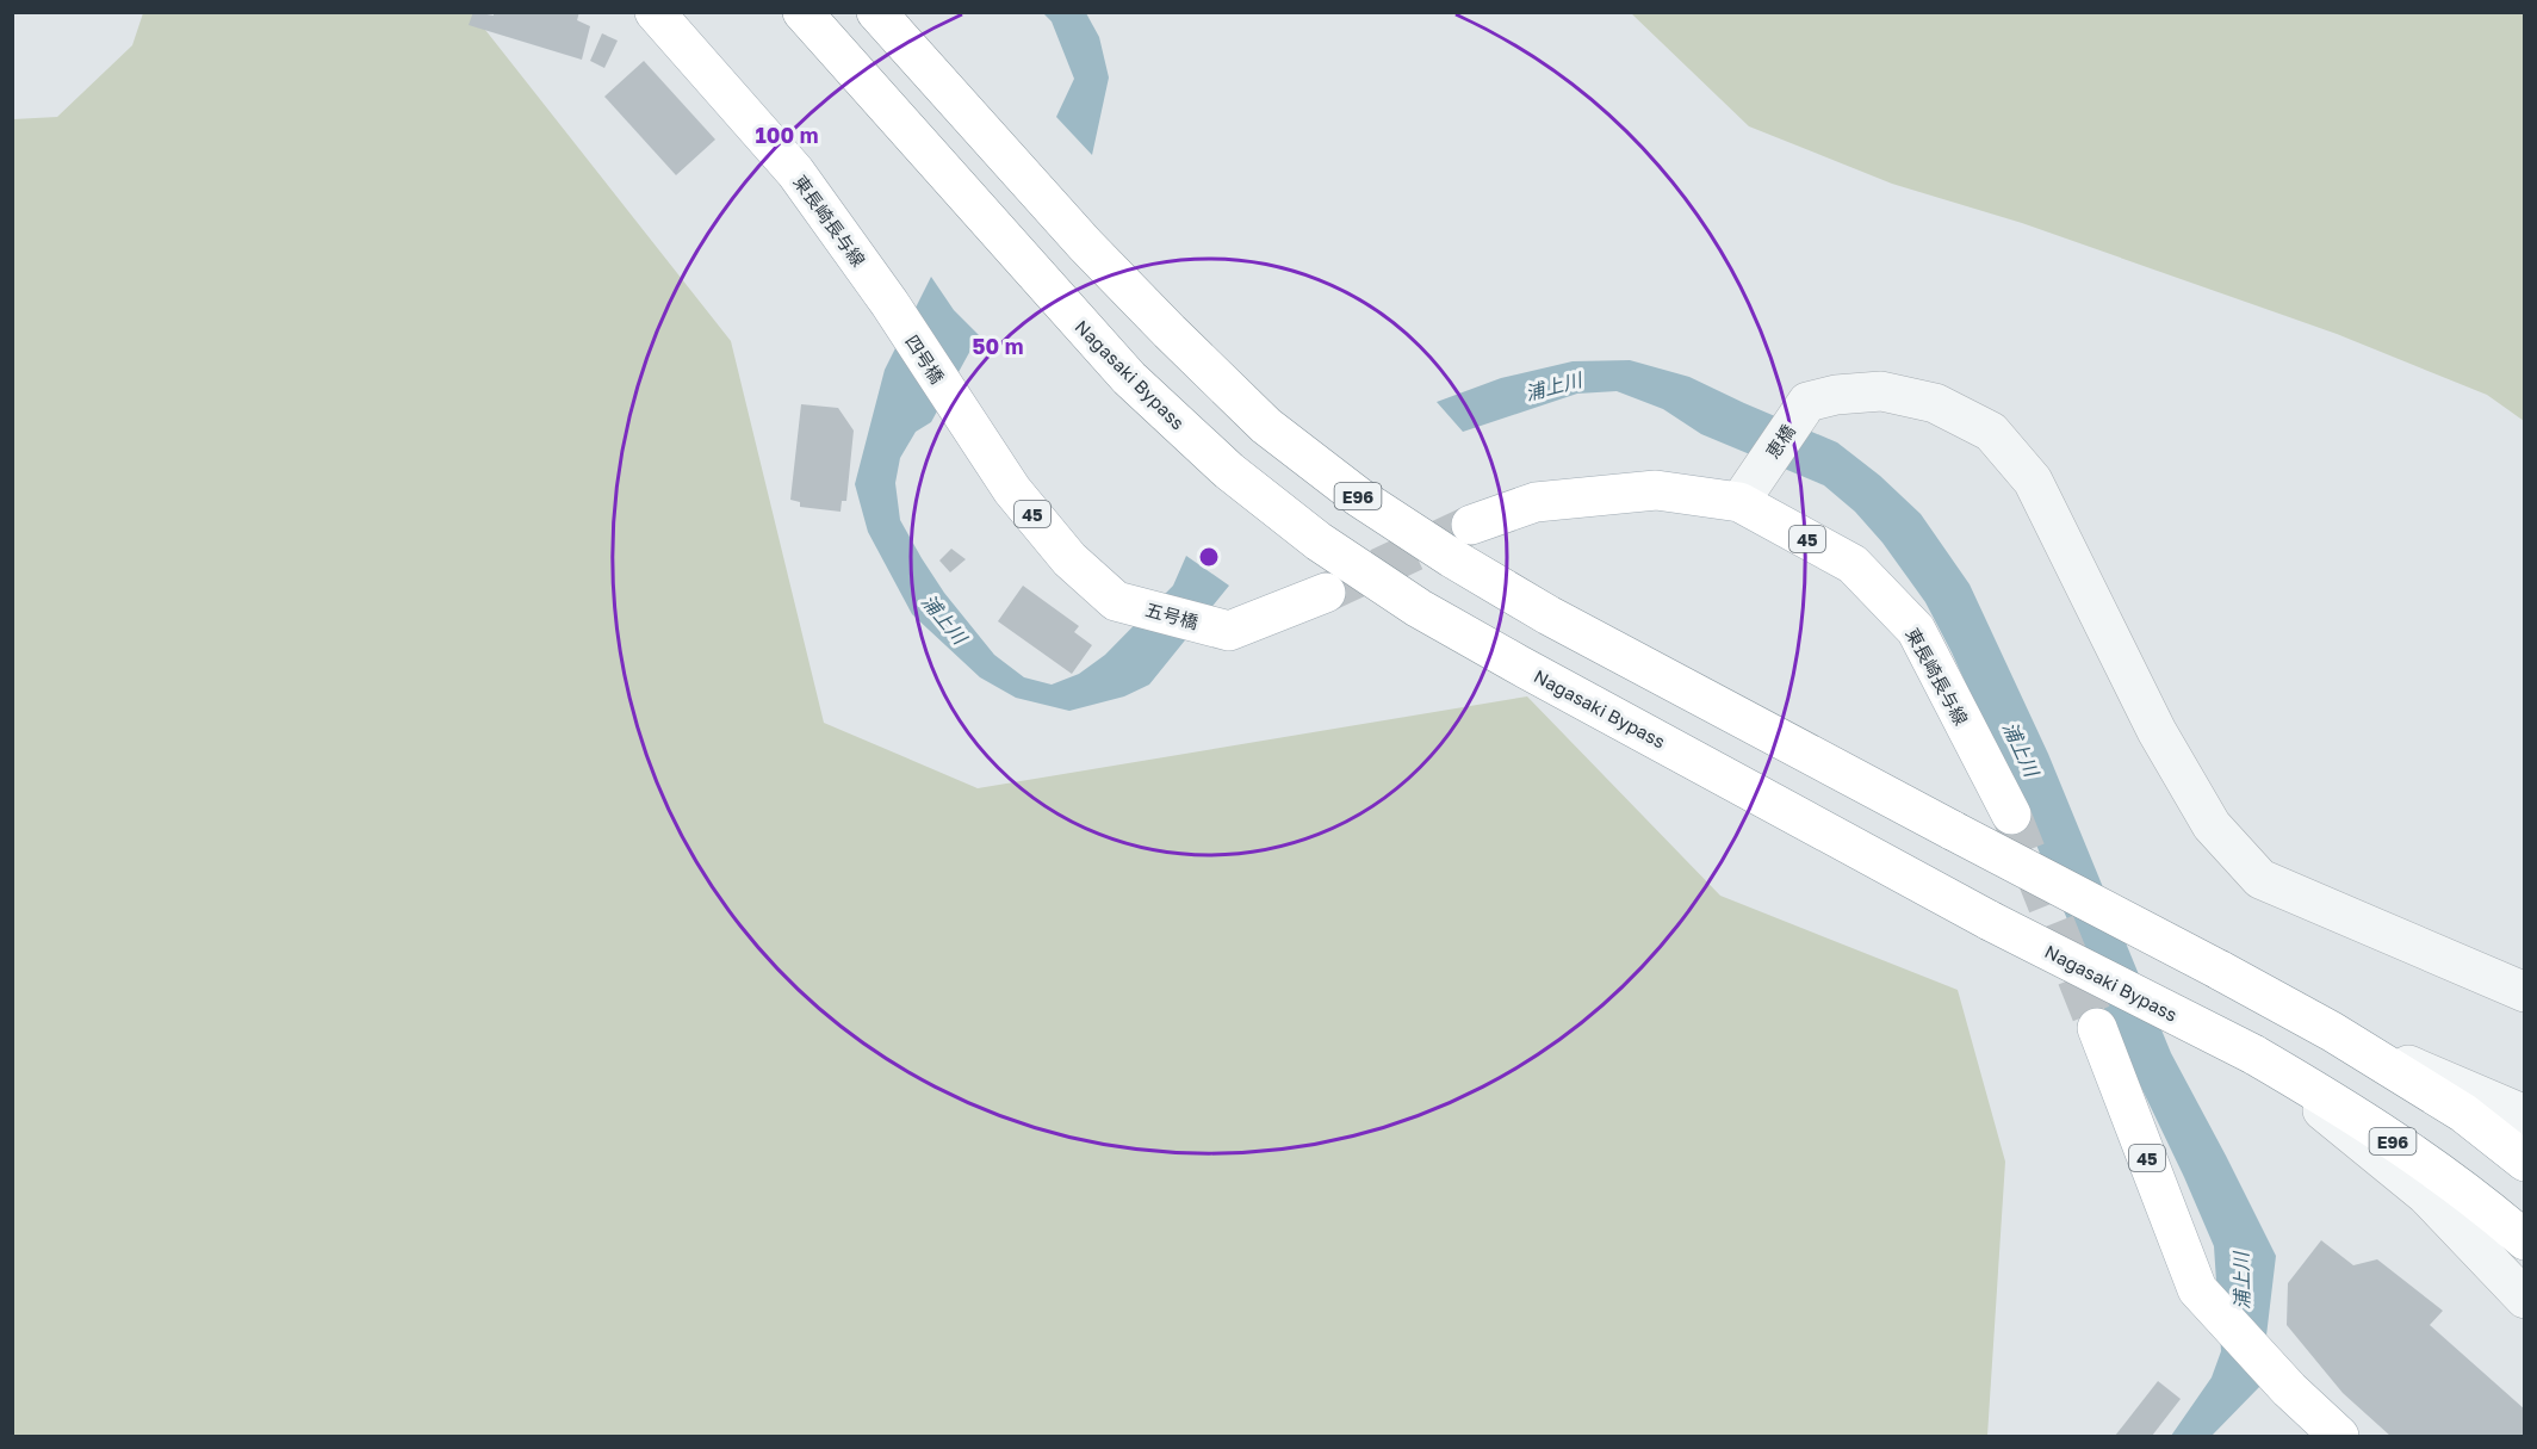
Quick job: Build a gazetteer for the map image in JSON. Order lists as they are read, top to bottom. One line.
{"streets":{"main road":["東長崎長与線","四号橋","Nagasaki Bypass","E96","45","五号橋"],"street":["恵橋"]},"crossings":[["東長崎長与線","四号橋"],["東長崎長与線","恵橋"],["四号橋","五号橋"]],"water":["浦上川"],"rings":["100 m","50 m"]}
